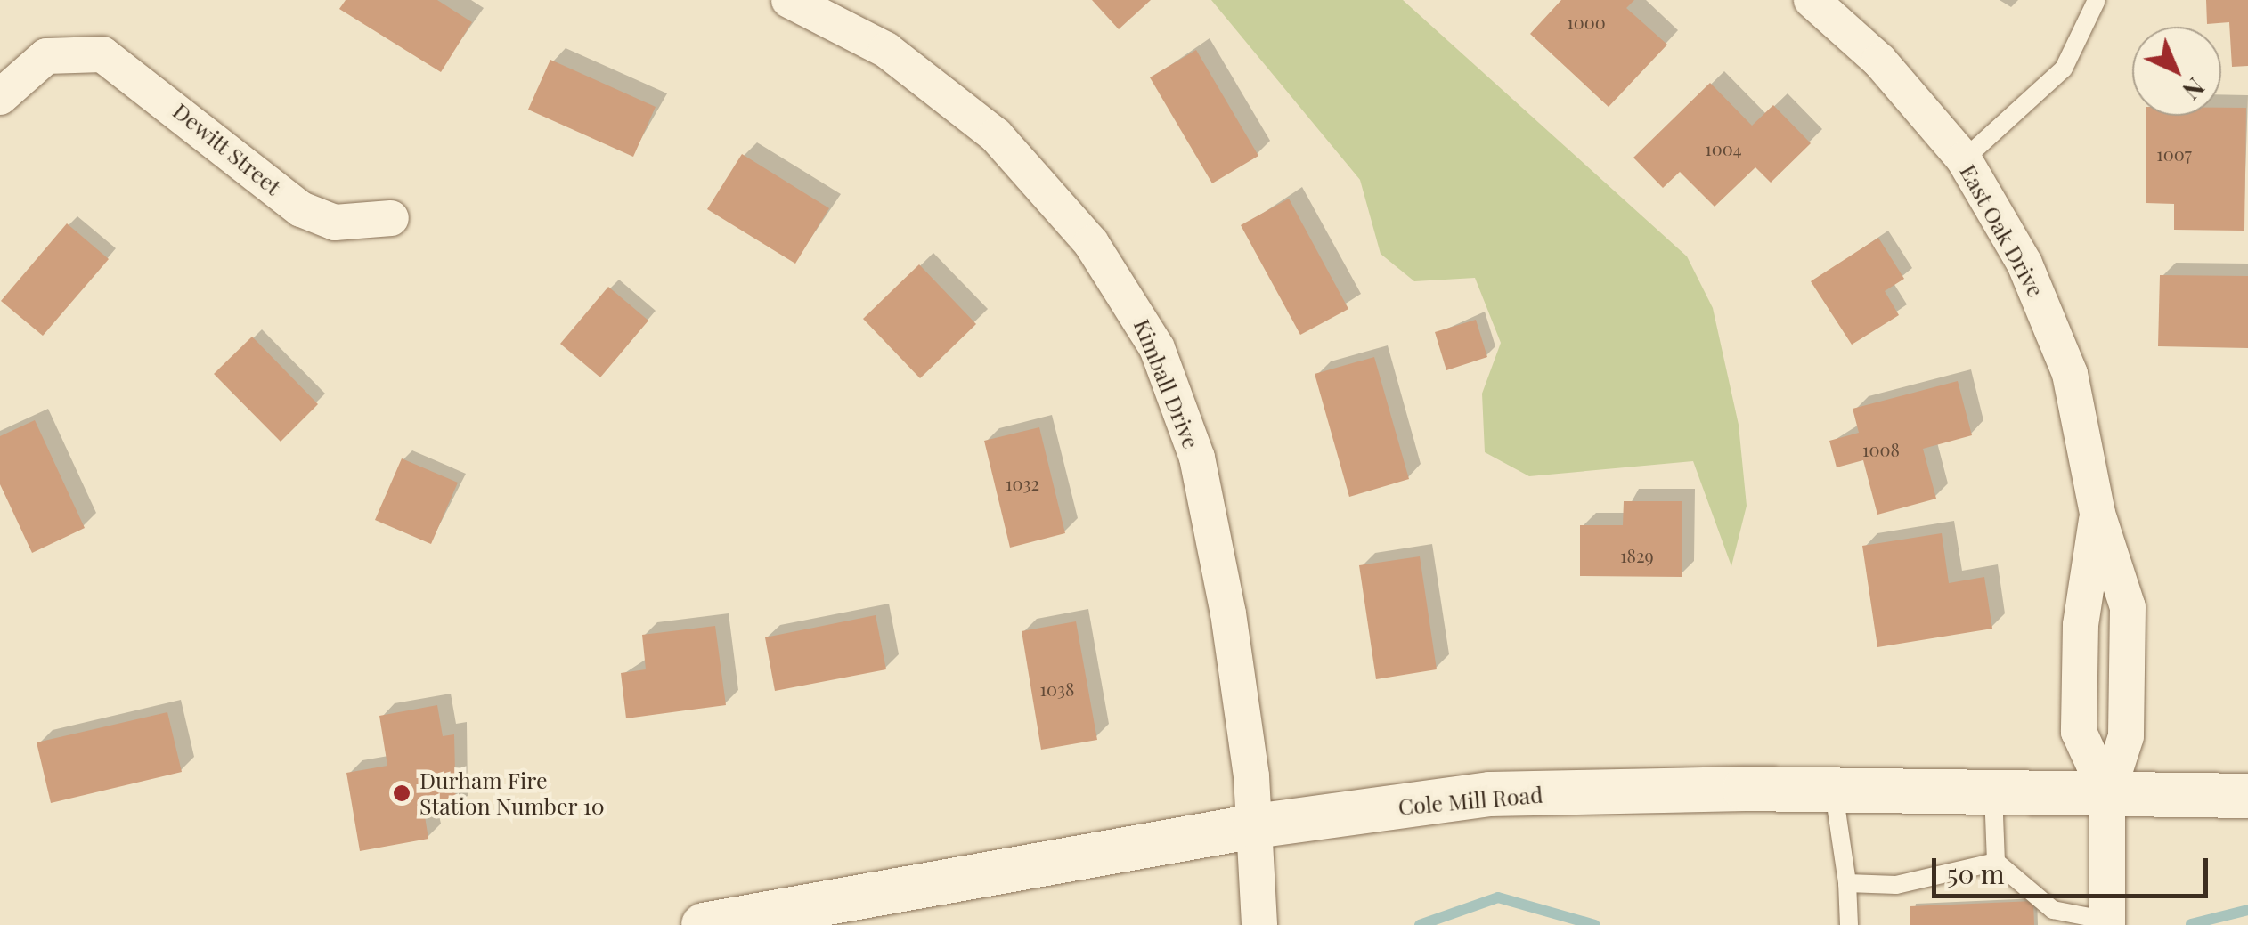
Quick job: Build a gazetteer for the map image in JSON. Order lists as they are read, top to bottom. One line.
{"streets":{"street":["Dewitt Street","East Oak Drive","Kimball Drive","Cole Mill Road"]},"crossings":[["East Oak Drive","Cole Mill Road"],["Kimball Drive","Cole Mill Road"]],"places":["Durham Fire Station Number 10"],"house_numbers":["1000","1004","1007","1008","1032","1829","1038"],"scale_bar":"50 m","north":"bottom right"}
